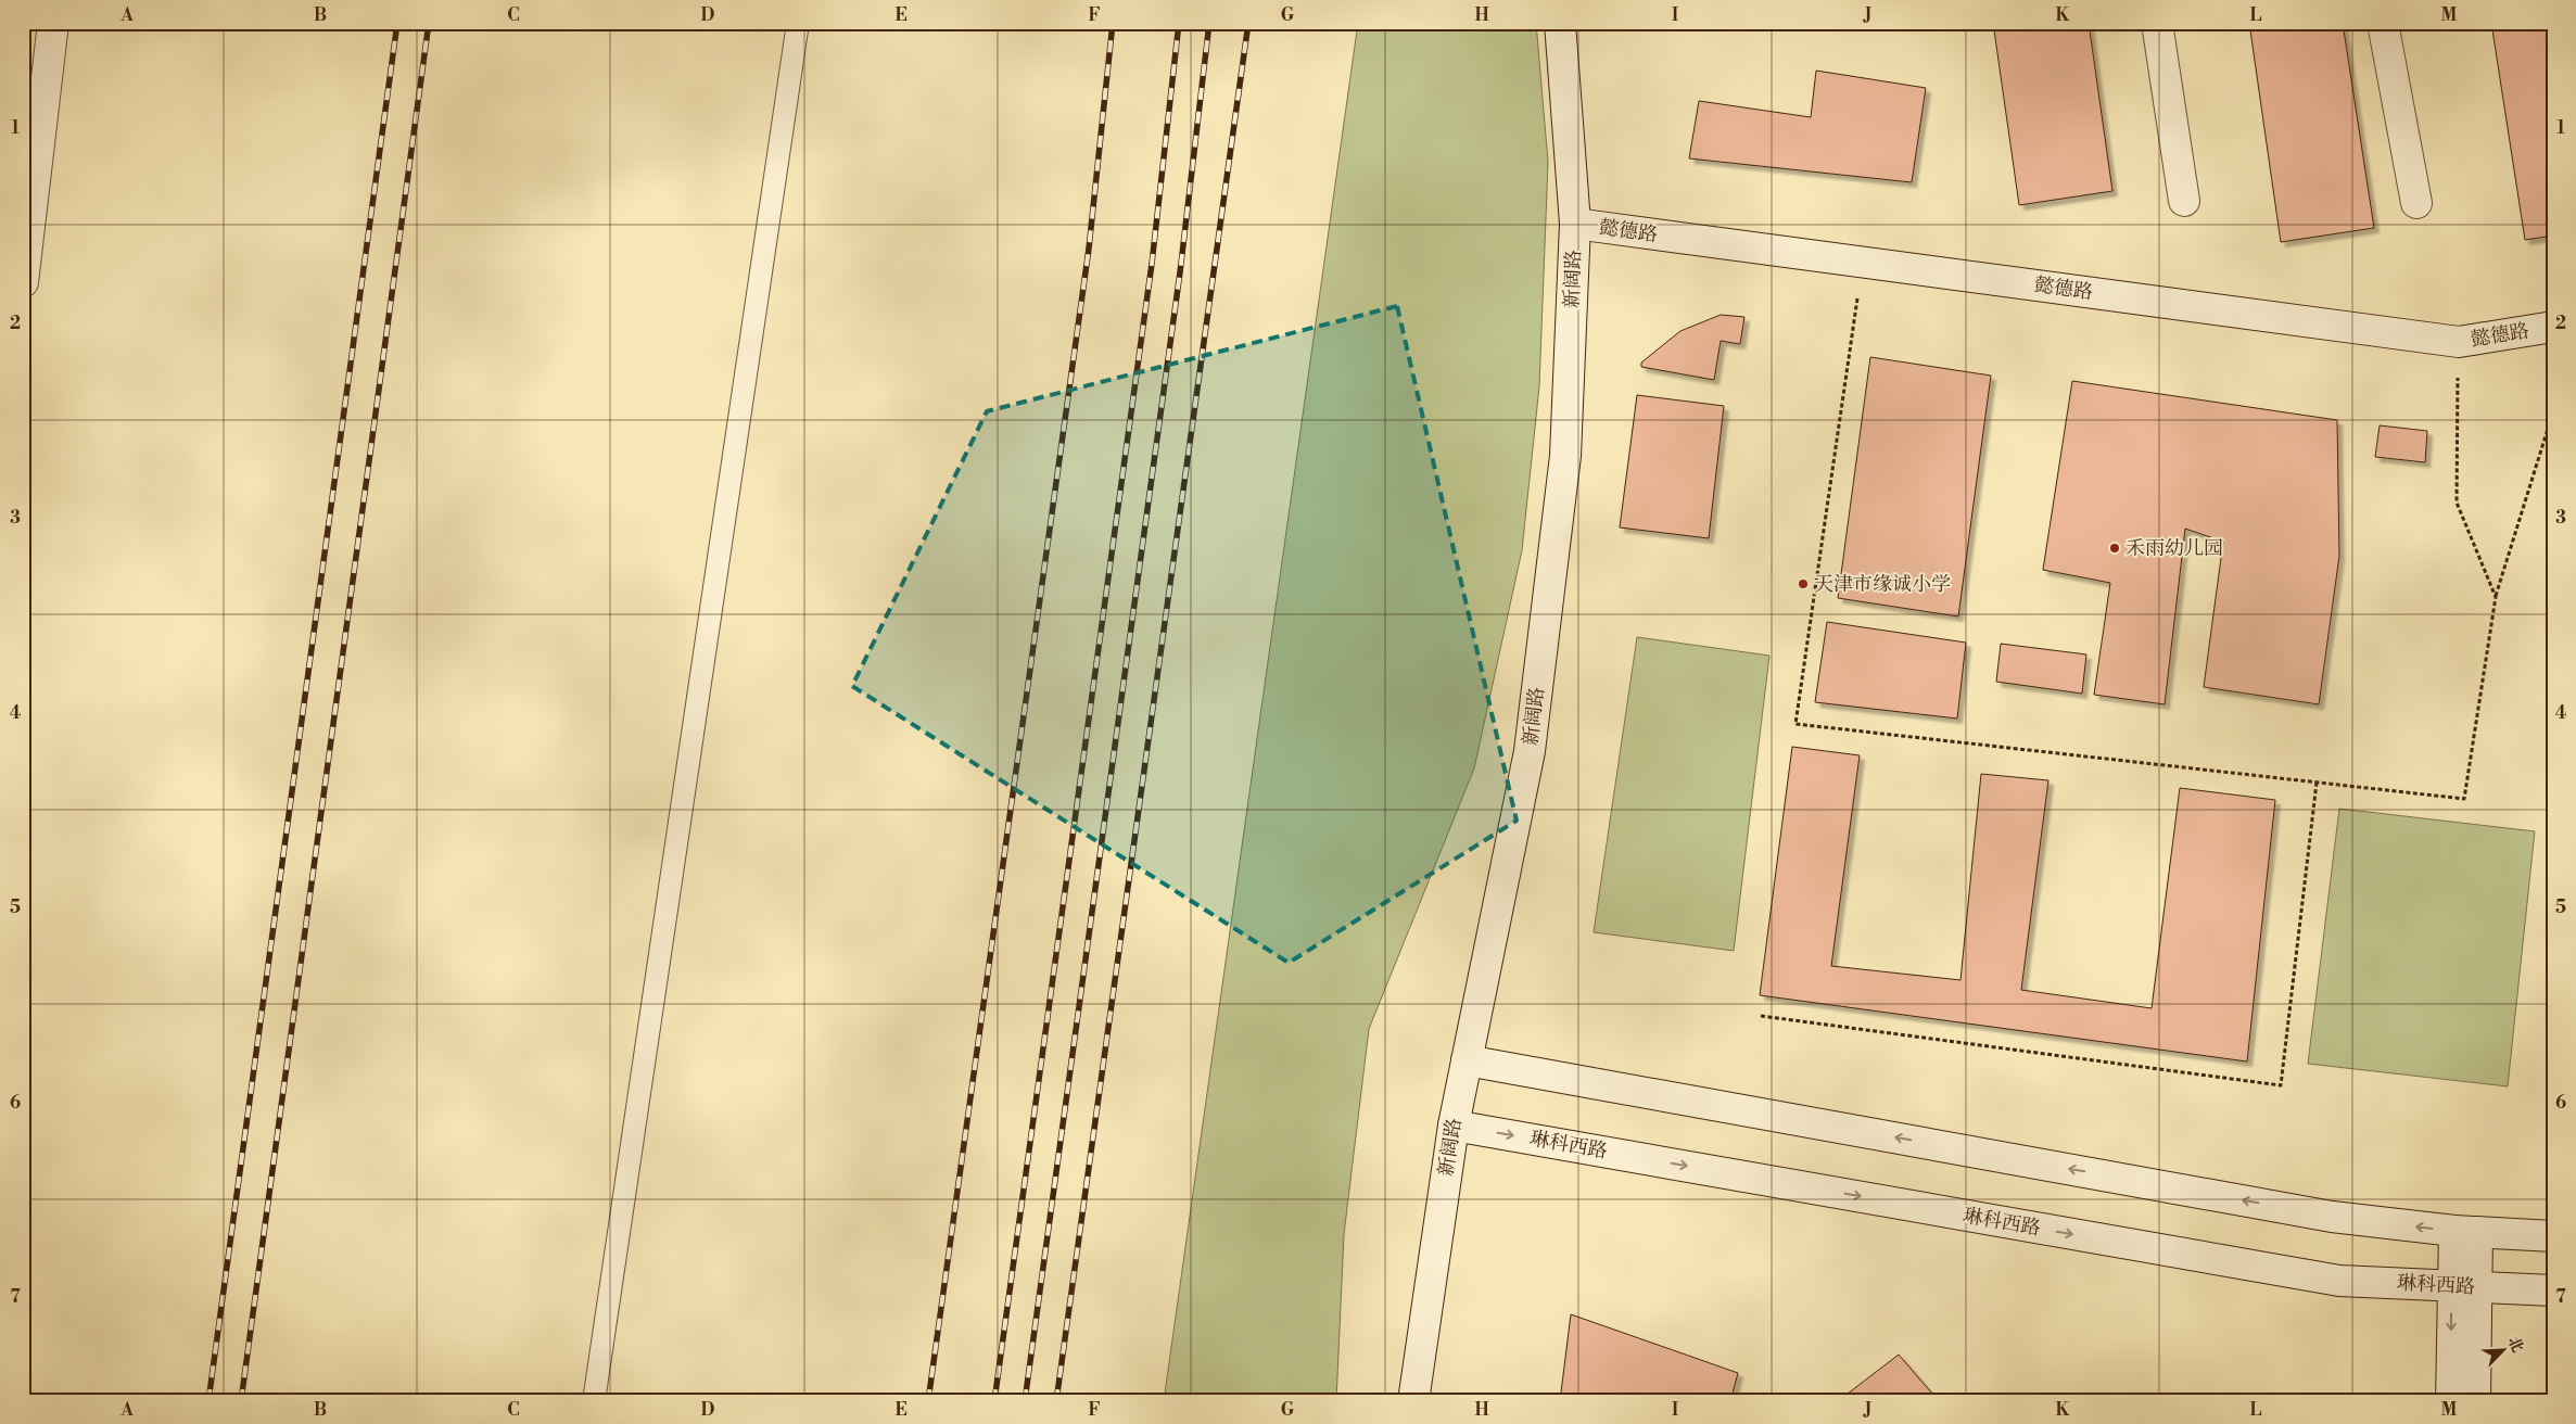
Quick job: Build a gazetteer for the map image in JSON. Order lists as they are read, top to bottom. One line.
{"streets":{"street":["懿德路","新阔路","琳科西路"]},"crossings":[["懿德路","新阔路"],["新阔路","琳科西路"]],"places":["禾雨幼儿园","天津市缘诚小学"],"north":"top right","grid":{"columns":["A","B","C","D","E","F","G","H","I","J","K","L","M"],"rows":["1","2","3","4","5","6","7"]}}
